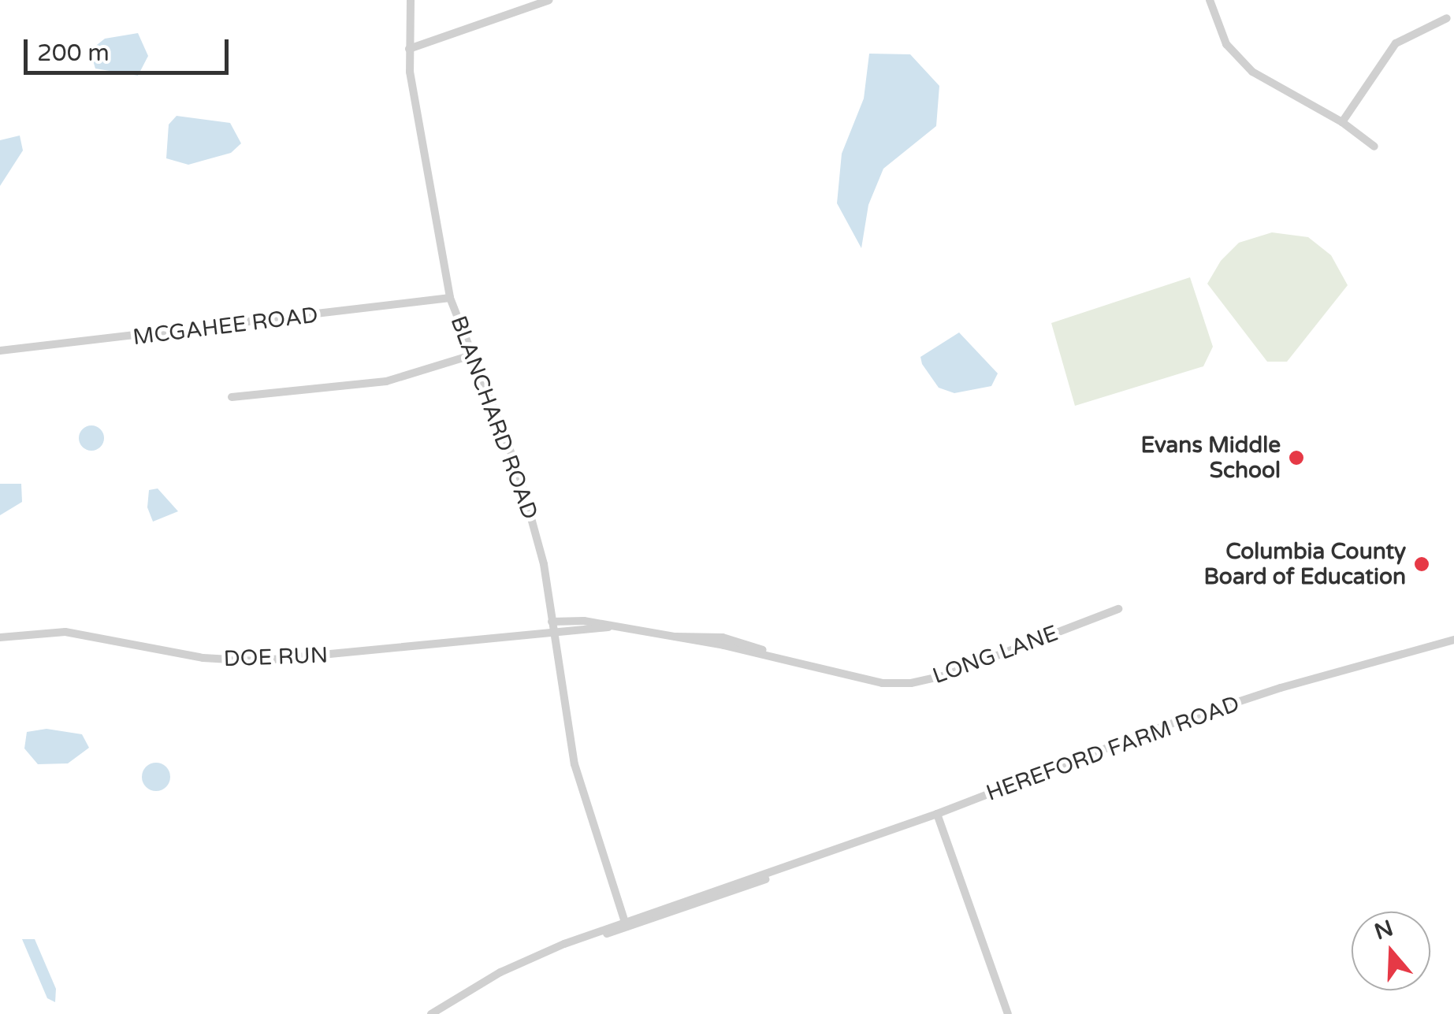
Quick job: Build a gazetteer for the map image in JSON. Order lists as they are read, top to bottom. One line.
{"streets":{"street":["MCGAHEE ROAD","BLANCHARD ROAD","LONG LANE","DOE RUN","HEREFORD FARM ROAD"]},"crossings":[["MCGAHEE ROAD","BLANCHARD ROAD"],["BLANCHARD ROAD","LONG LANE"],["BLANCHARD ROAD","DOE RUN"],["BLANCHARD ROAD","HEREFORD FARM ROAD"],["LONG LANE","DOE RUN"]],"places":["Evans Middle School","Columbia County Board of Education"],"scale_bar":"200 m","north":"top"}
